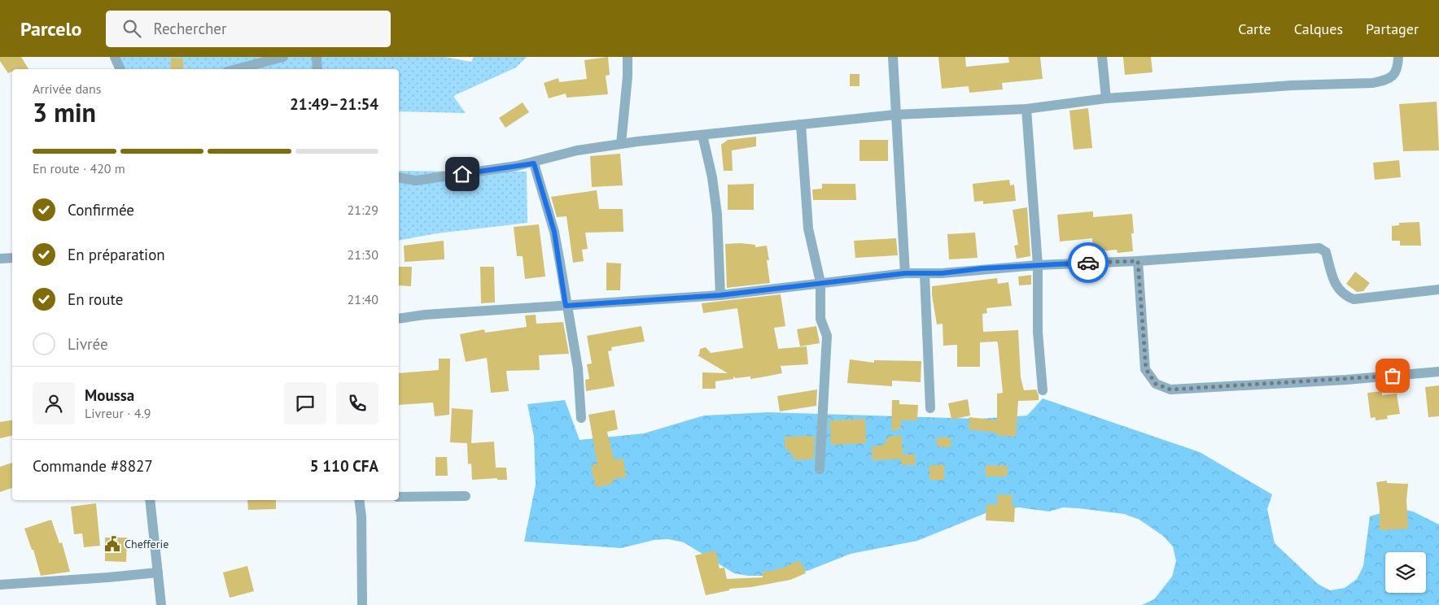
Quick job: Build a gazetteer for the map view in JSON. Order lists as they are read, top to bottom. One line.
{"places":{"public building":["Chefferie"]},"page":{"header":"Parcelo","search":"Rechercher","nav":["Carte","Calques","Partager"],"heading":["3 min","Arrivée dans","21:49–21:54"],"panel":["Moussa","Livreur · 4.9","Commande #8827","5 110 CFA"],"bar":"En route · 420 m","list":[["Confirmée","21:29"],["En préparation","21:30"],["En route","21:40"],"Livrée"]}}
